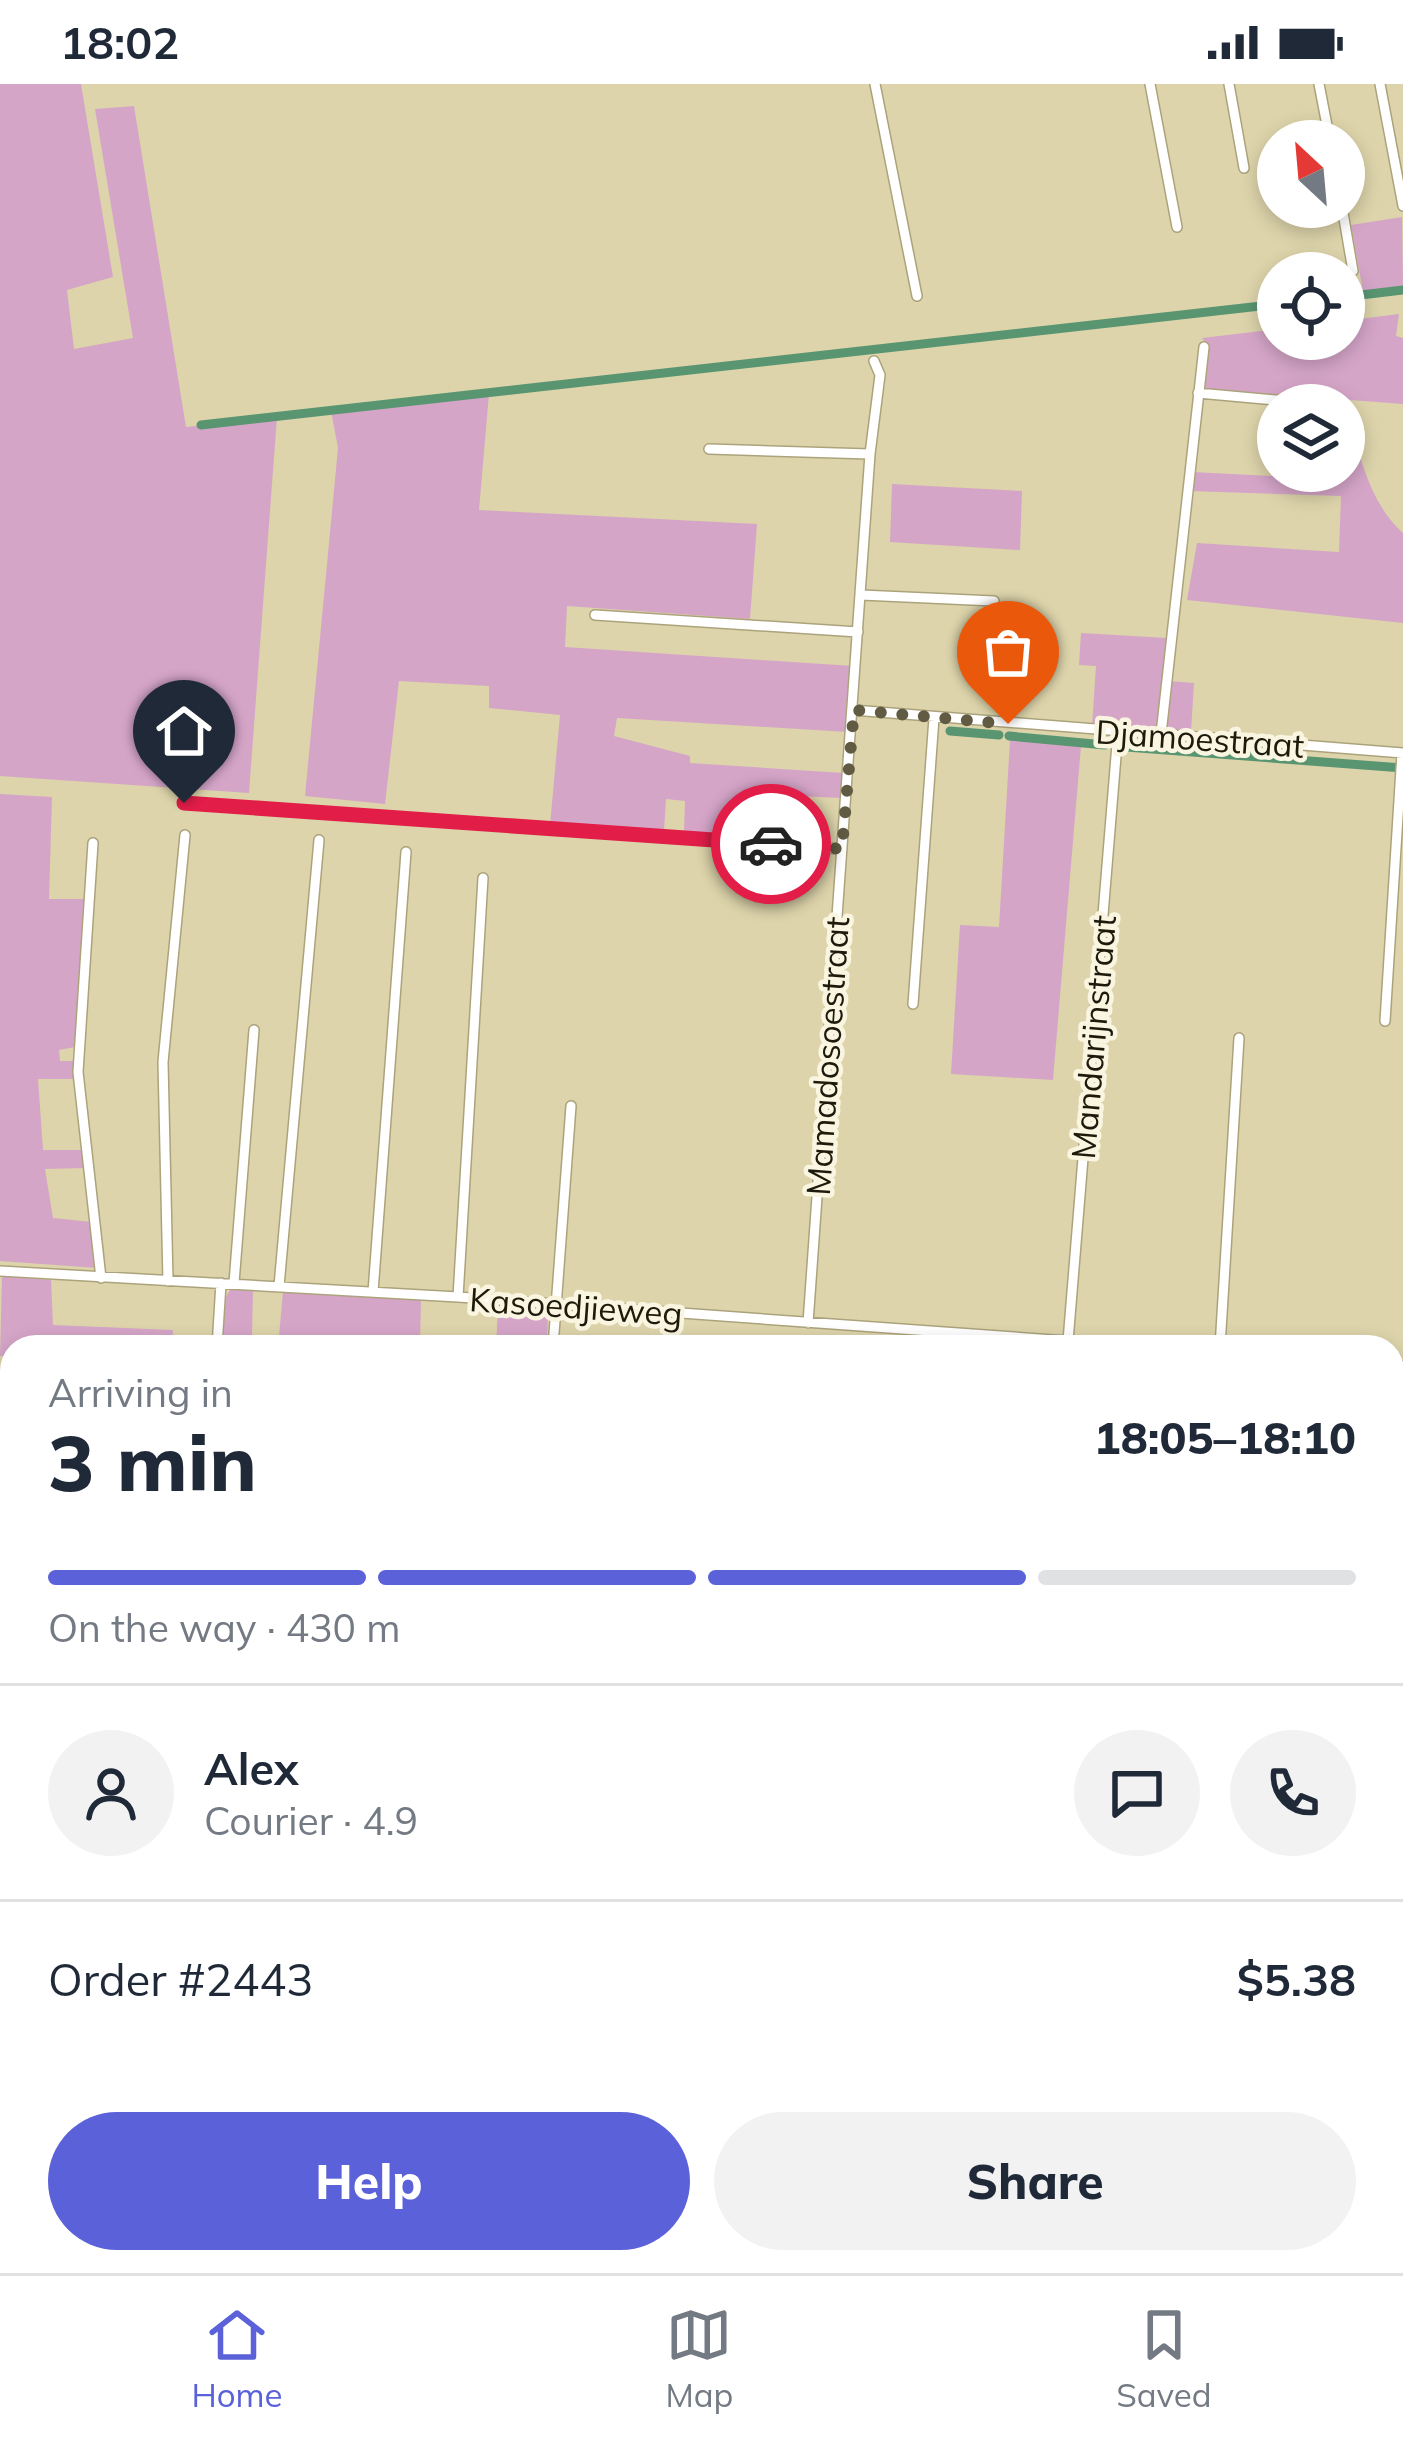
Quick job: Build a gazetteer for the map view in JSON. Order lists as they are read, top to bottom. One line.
{"streets":{"street":["Djamoestraat","Mandarijnstraat","Mamadosoestraat","Kasoedjieweg"]},"crossings":[["Djamoestraat","Mandarijnstraat"],["Djamoestraat","Mamadosoestraat"],["Mamadosoestraat","Kasoedjieweg"]],"north":"top left","page":{"status":"18:02","heading":["3 min","Arriving in","18:05–18:10"],"panel":["Alex","Courier · 4.9","Order #2443","$5.38"],"bar":"On the way · 430 m","buttons":["Help","Share"],"tabs":["Home","Map","Saved"]}}
